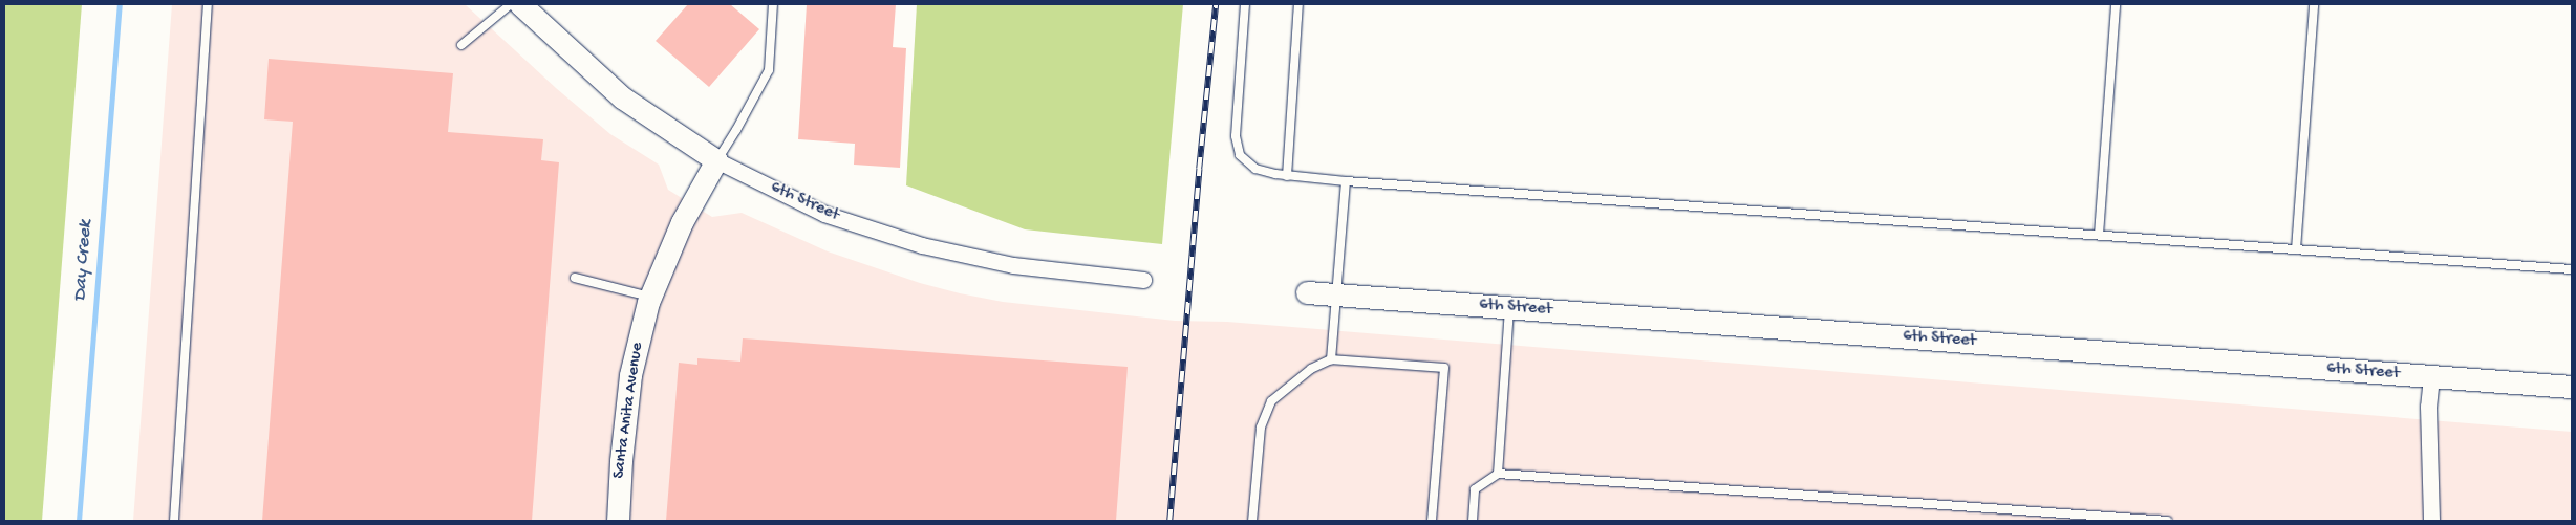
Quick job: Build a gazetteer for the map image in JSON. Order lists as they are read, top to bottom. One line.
{"streets":{"street":["6th Street","Santa Anita Avenue"]},"crossings":[["6th Street","Santa Anita Avenue"]],"water":["Day Creek"]}
